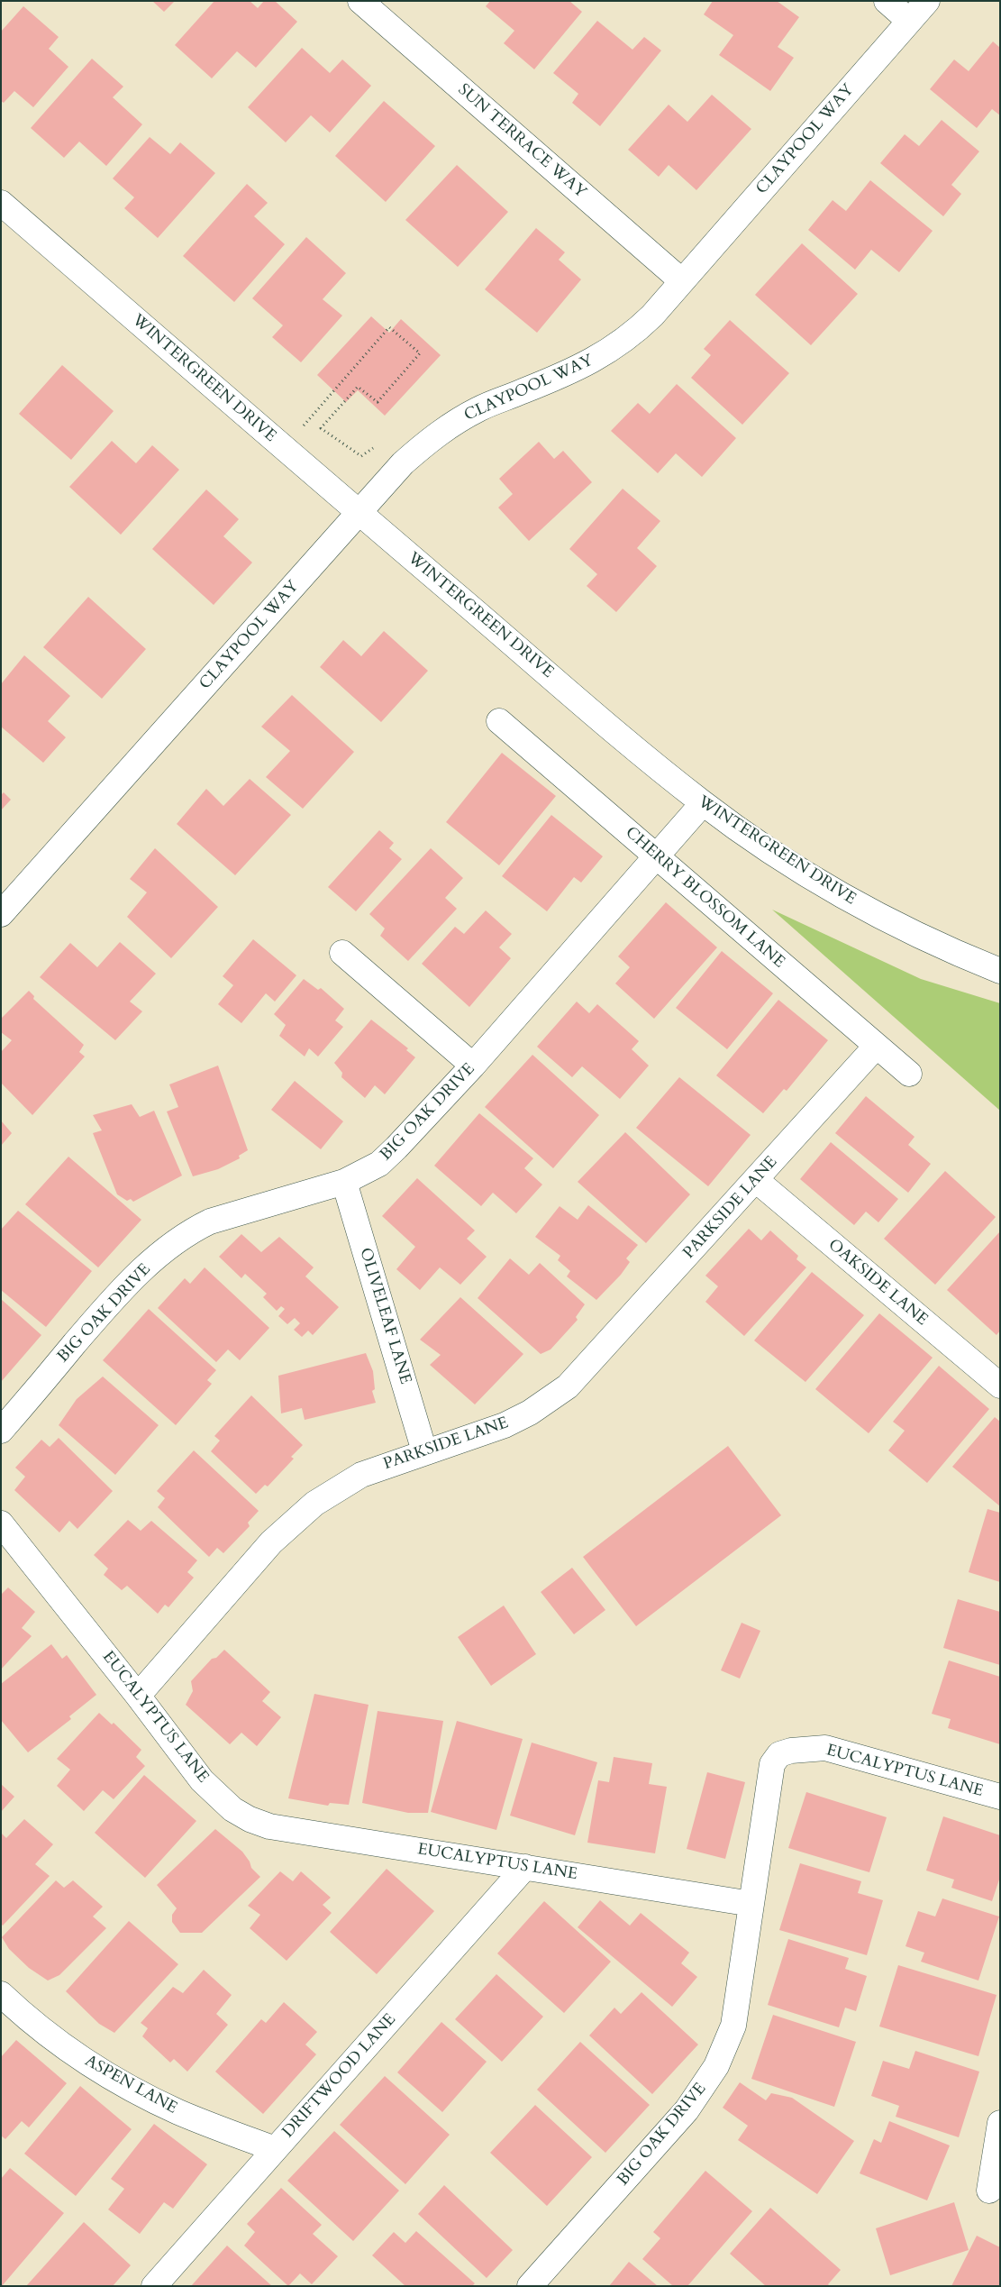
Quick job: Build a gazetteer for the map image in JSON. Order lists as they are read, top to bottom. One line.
{"streets":{"street":["CLAYPOOL WAY","SUN TERRACE WAY","WINTERGREEN DRIVE","CHERRY BLOSSOM LANE","BIG OAK DRIVE","PARKSIDE LANE","OAKSIDE LANE","OLIVELEAF LANE","EUCALYPTUS LANE","DRIFTWOOD LANE","ASPEN LANE"]},"crossings":[["CLAYPOOL WAY","SUN TERRACE WAY"],["CLAYPOOL WAY","WINTERGREEN DRIVE"],["WINTERGREEN DRIVE","BIG OAK DRIVE"],["CHERRY BLOSSOM LANE","BIG OAK DRIVE"],["CHERRY BLOSSOM LANE","PARKSIDE LANE"],["BIG OAK DRIVE","OLIVELEAF LANE"],["BIG OAK DRIVE","EUCALYPTUS LANE"],["PARKSIDE LANE","OAKSIDE LANE"],["PARKSIDE LANE","OLIVELEAF LANE"],["PARKSIDE LANE","EUCALYPTUS LANE"],["EUCALYPTUS LANE","DRIFTWOOD LANE"],["DRIFTWOOD LANE","ASPEN LANE"]]}
